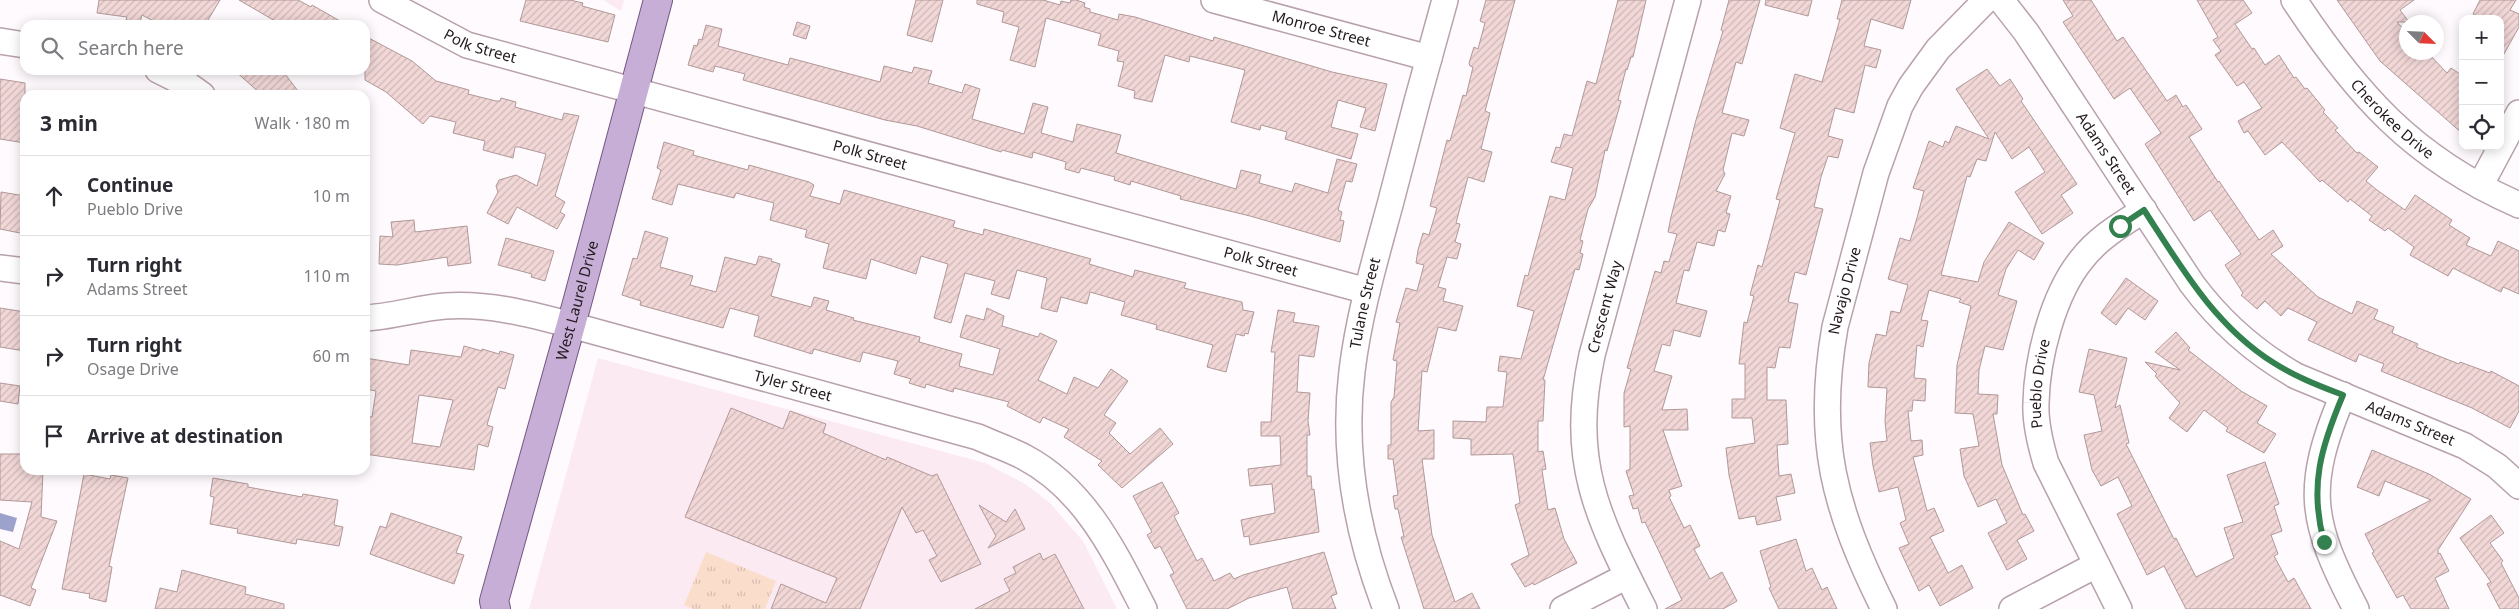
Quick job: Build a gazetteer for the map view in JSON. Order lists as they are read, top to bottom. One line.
{"streets":{"main road":["West Laurel Drive"],"street":["Monroe Street","Polk Street","Cherokee Drive","Adams Street","Navajo Drive","Tulane Street","Crescent Way","Pueblo Drive","Tyler Street"]},"crossings":[["Monroe Street","Tulane Street"],["Polk Street","West Laurel Drive"],["Polk Street","Tulane Street"],["Adams Street","Pueblo Drive"],["West Laurel Drive","Tyler Street"]],"north":"bottom right","page":{"map_buttons":["+","−"],"search":"Search here","heading":["3 min","Walk · 180 m"],"list":[["Continue","Pueblo Drive","10 m"],["Turn right","Adams Street","110 m"],["Turn right","Osage Drive","60 m"],"Arrive at destination"]}}
